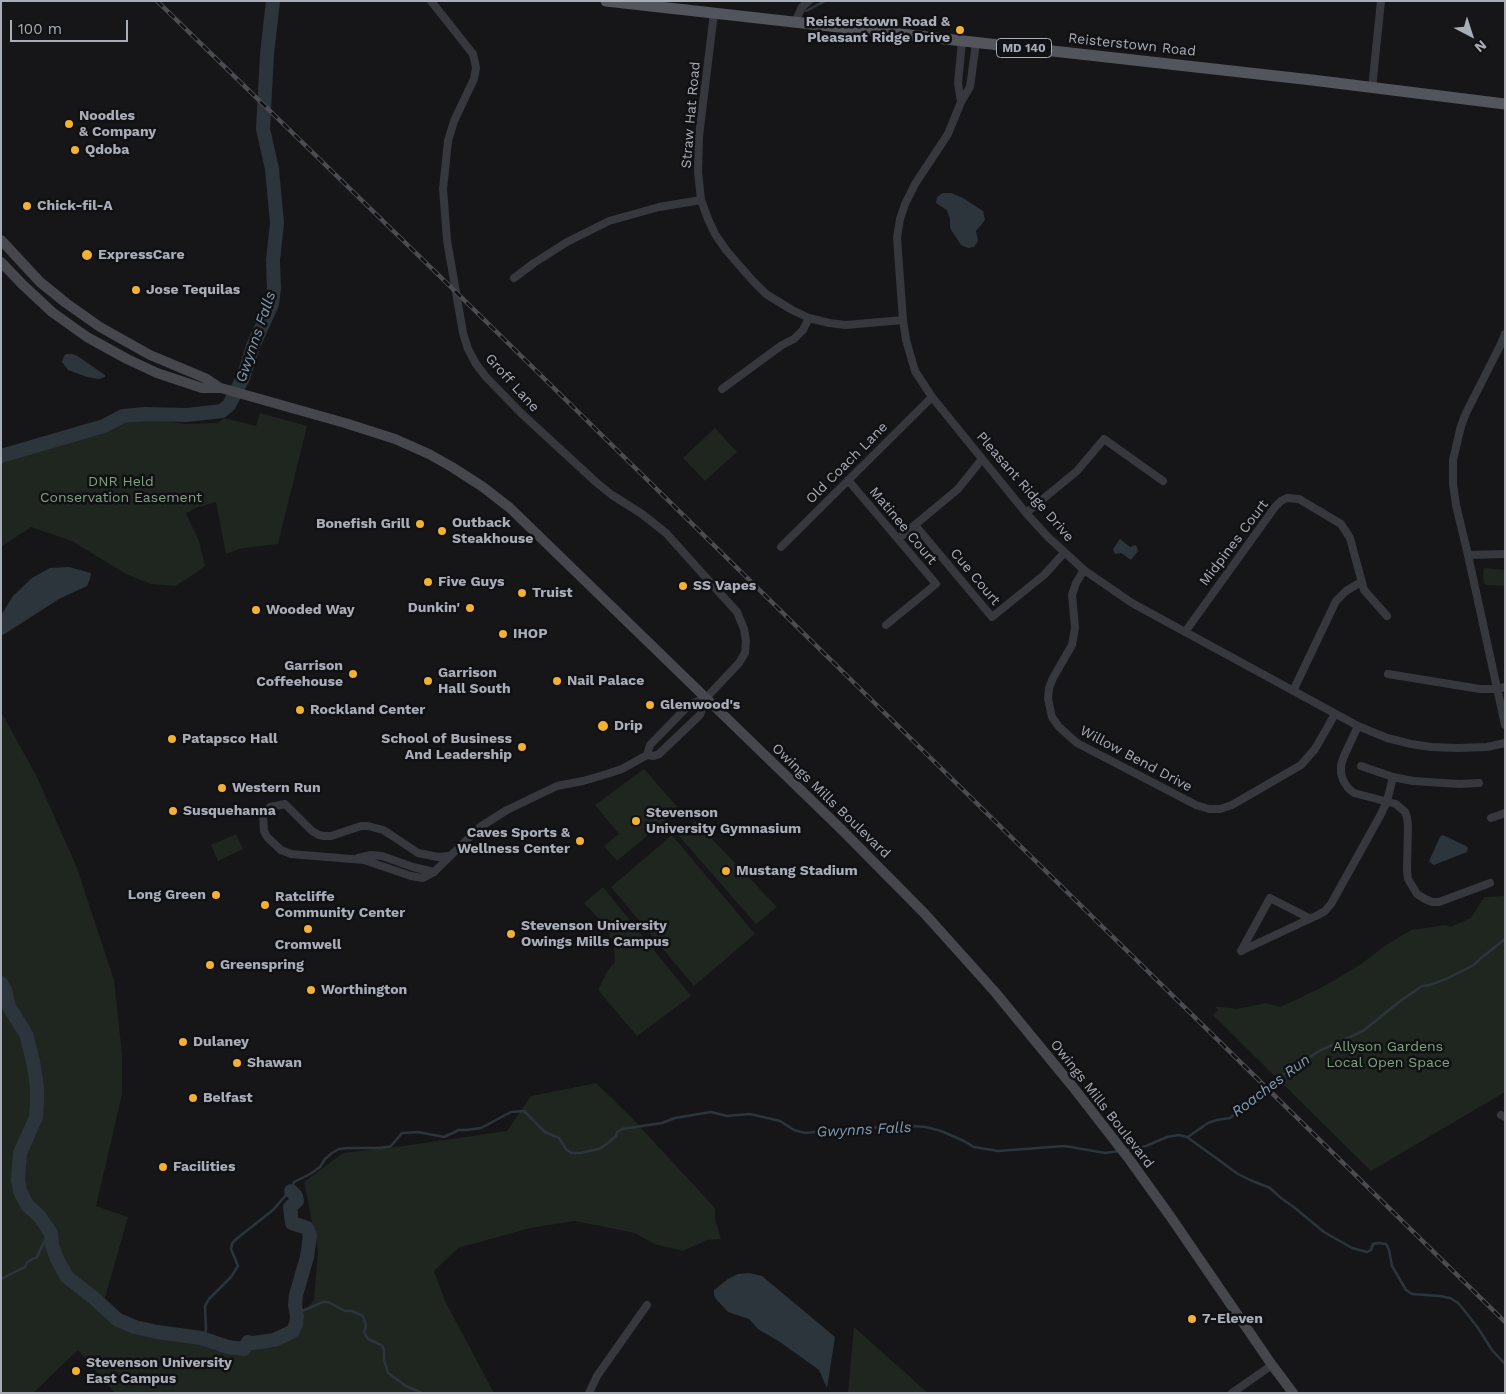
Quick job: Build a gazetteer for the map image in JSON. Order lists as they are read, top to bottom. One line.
{"streets":{"main road":["Reisterstown Road","MD 140","Owings Mills Boulevard"],"street":["Straw Hat Road","Groff Lane","Old Coach Lane","Pleasant Ridge Drive","Matinee Court","Midpines Court","Cue Court","Willow Bend Drive"]},"crossings":[["Reisterstown Road","Straw Hat Road"],["Reisterstown Road","Pleasant Ridge Drive"],["Straw Hat Road","Pleasant Ridge Drive"],["Groff Lane","Owings Mills Boulevard"],["Old Coach Lane","Pleasant Ridge Drive"],["Old Coach Lane","Matinee Court"],["Pleasant Ridge Drive","Midpines Court"],["Pleasant Ridge Drive","Cue Court"],["Pleasant Ridge Drive","Willow Bend Drive"]],"water":["Gwynns Falls","Roaches Run"],"parks":["DNR Held Conservation Easement","Allyson Gardens Local Open Space"],"places":["Reisterstown Road & Pleasant Ridge Drive","Noodles & Company","Qdoba","Chick-fil-A","ExpressCare","Jose Tequilas","Bonefish Grill","Outback Steakhouse","Five Guys","SS Vapes","Truist","Dunkin'","Wooded Way","IHOP","Garrison Coffeehouse","Garrison Hall South","Nail Palace","Glenwood's","Rockland Center","Drip","Patapsco Hall","School of Business And Leadership","Western Run","Susquehanna","Stevenson University Gymnasium","Caves Sports & Wellness Center","Mustang Stadium","Long Green","Ratcliffe Community Center","Cromwell","Stevenson University Owings Mills Campus","Greenspring","Worthington","Dulaney","Shawan","Belfast","Facilities","7-Eleven","Stevenson University East Campus"],"scale_bar":"100 m","north":"bottom right"}
